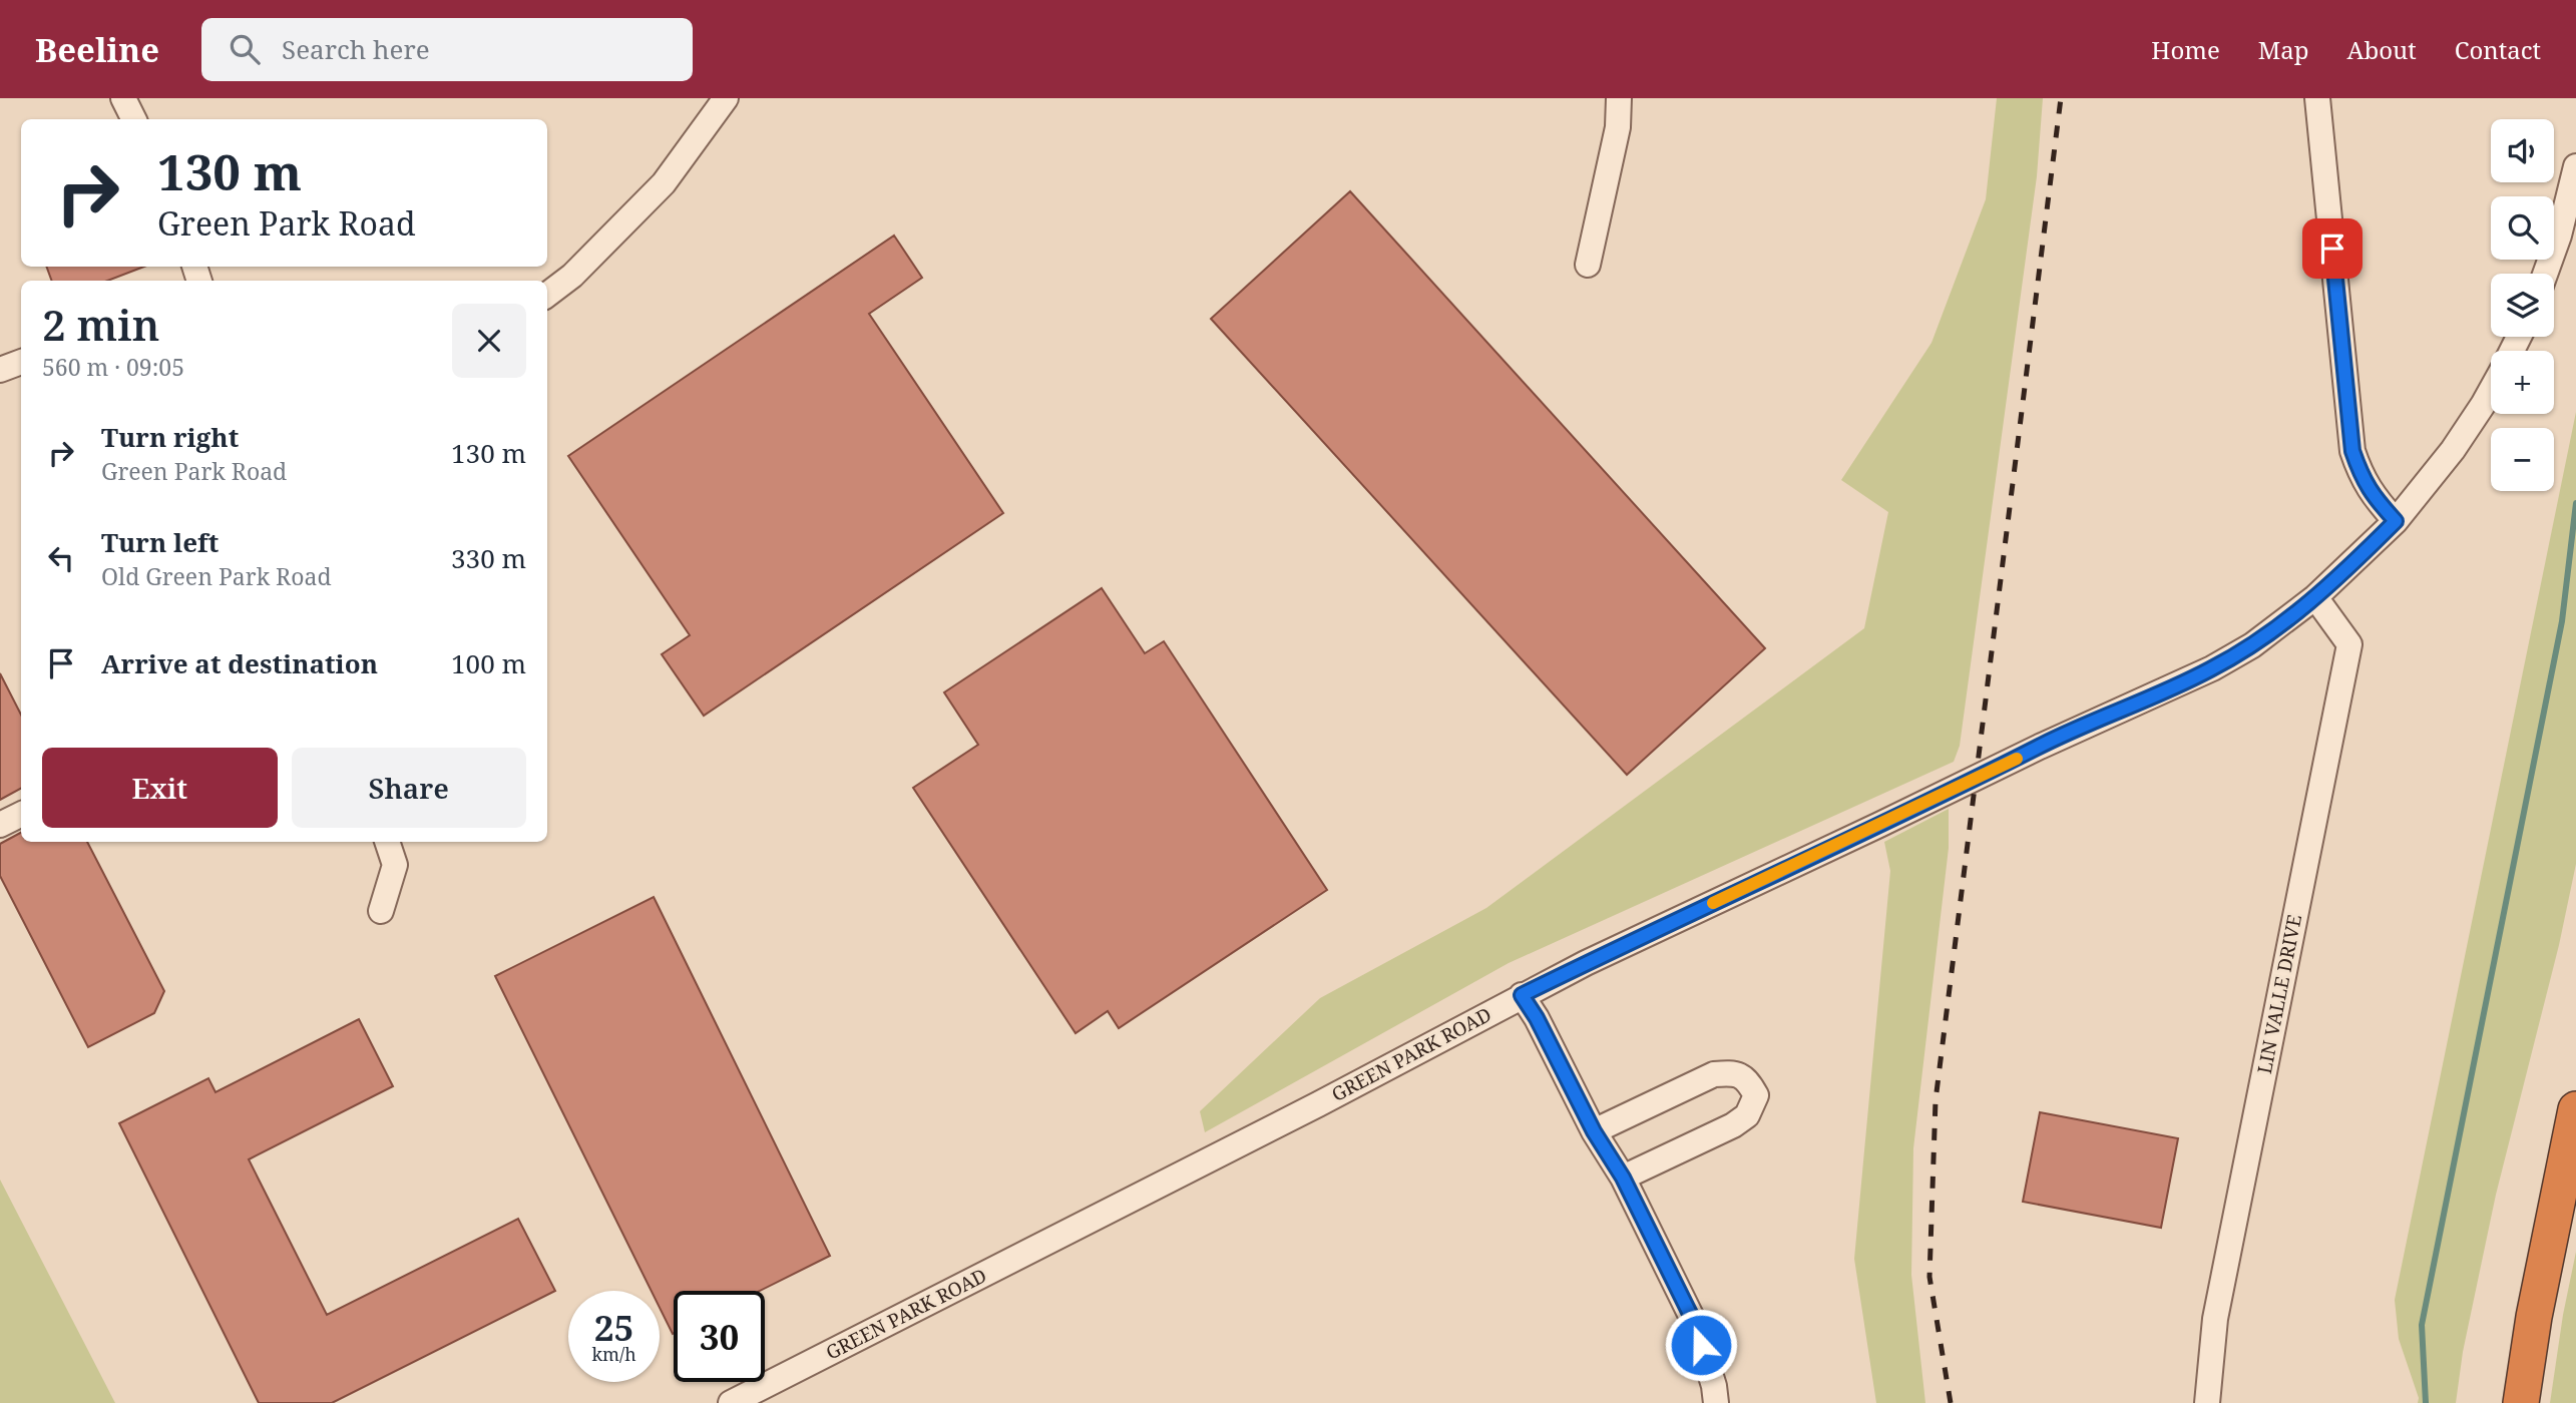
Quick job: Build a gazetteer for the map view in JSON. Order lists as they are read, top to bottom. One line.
{"streets":{"street":["LIN VALLE DRIVE","GREEN PARK ROAD"]},"crossings":[["LIN VALLE DRIVE","GREEN PARK ROAD"]],"page":{"header":"Beeline","search":"Search here","nav":["Home","Map","About","Contact"],"map_buttons":["+","−"],"turn":["130 m","Green Park Road"],"heading":["2 min","560 m · 09:05"],"list":[{"name":"Turn right","note":"Green Park Road","value":"130 m"},{"name":"Turn left","note":"Old Green Park Road","value":"330 m"},{"name":"Arrive at destination","value":"100 m"}],"buttons":["Exit","Share"],"speed":"25 km/h","limit":"30"}}
